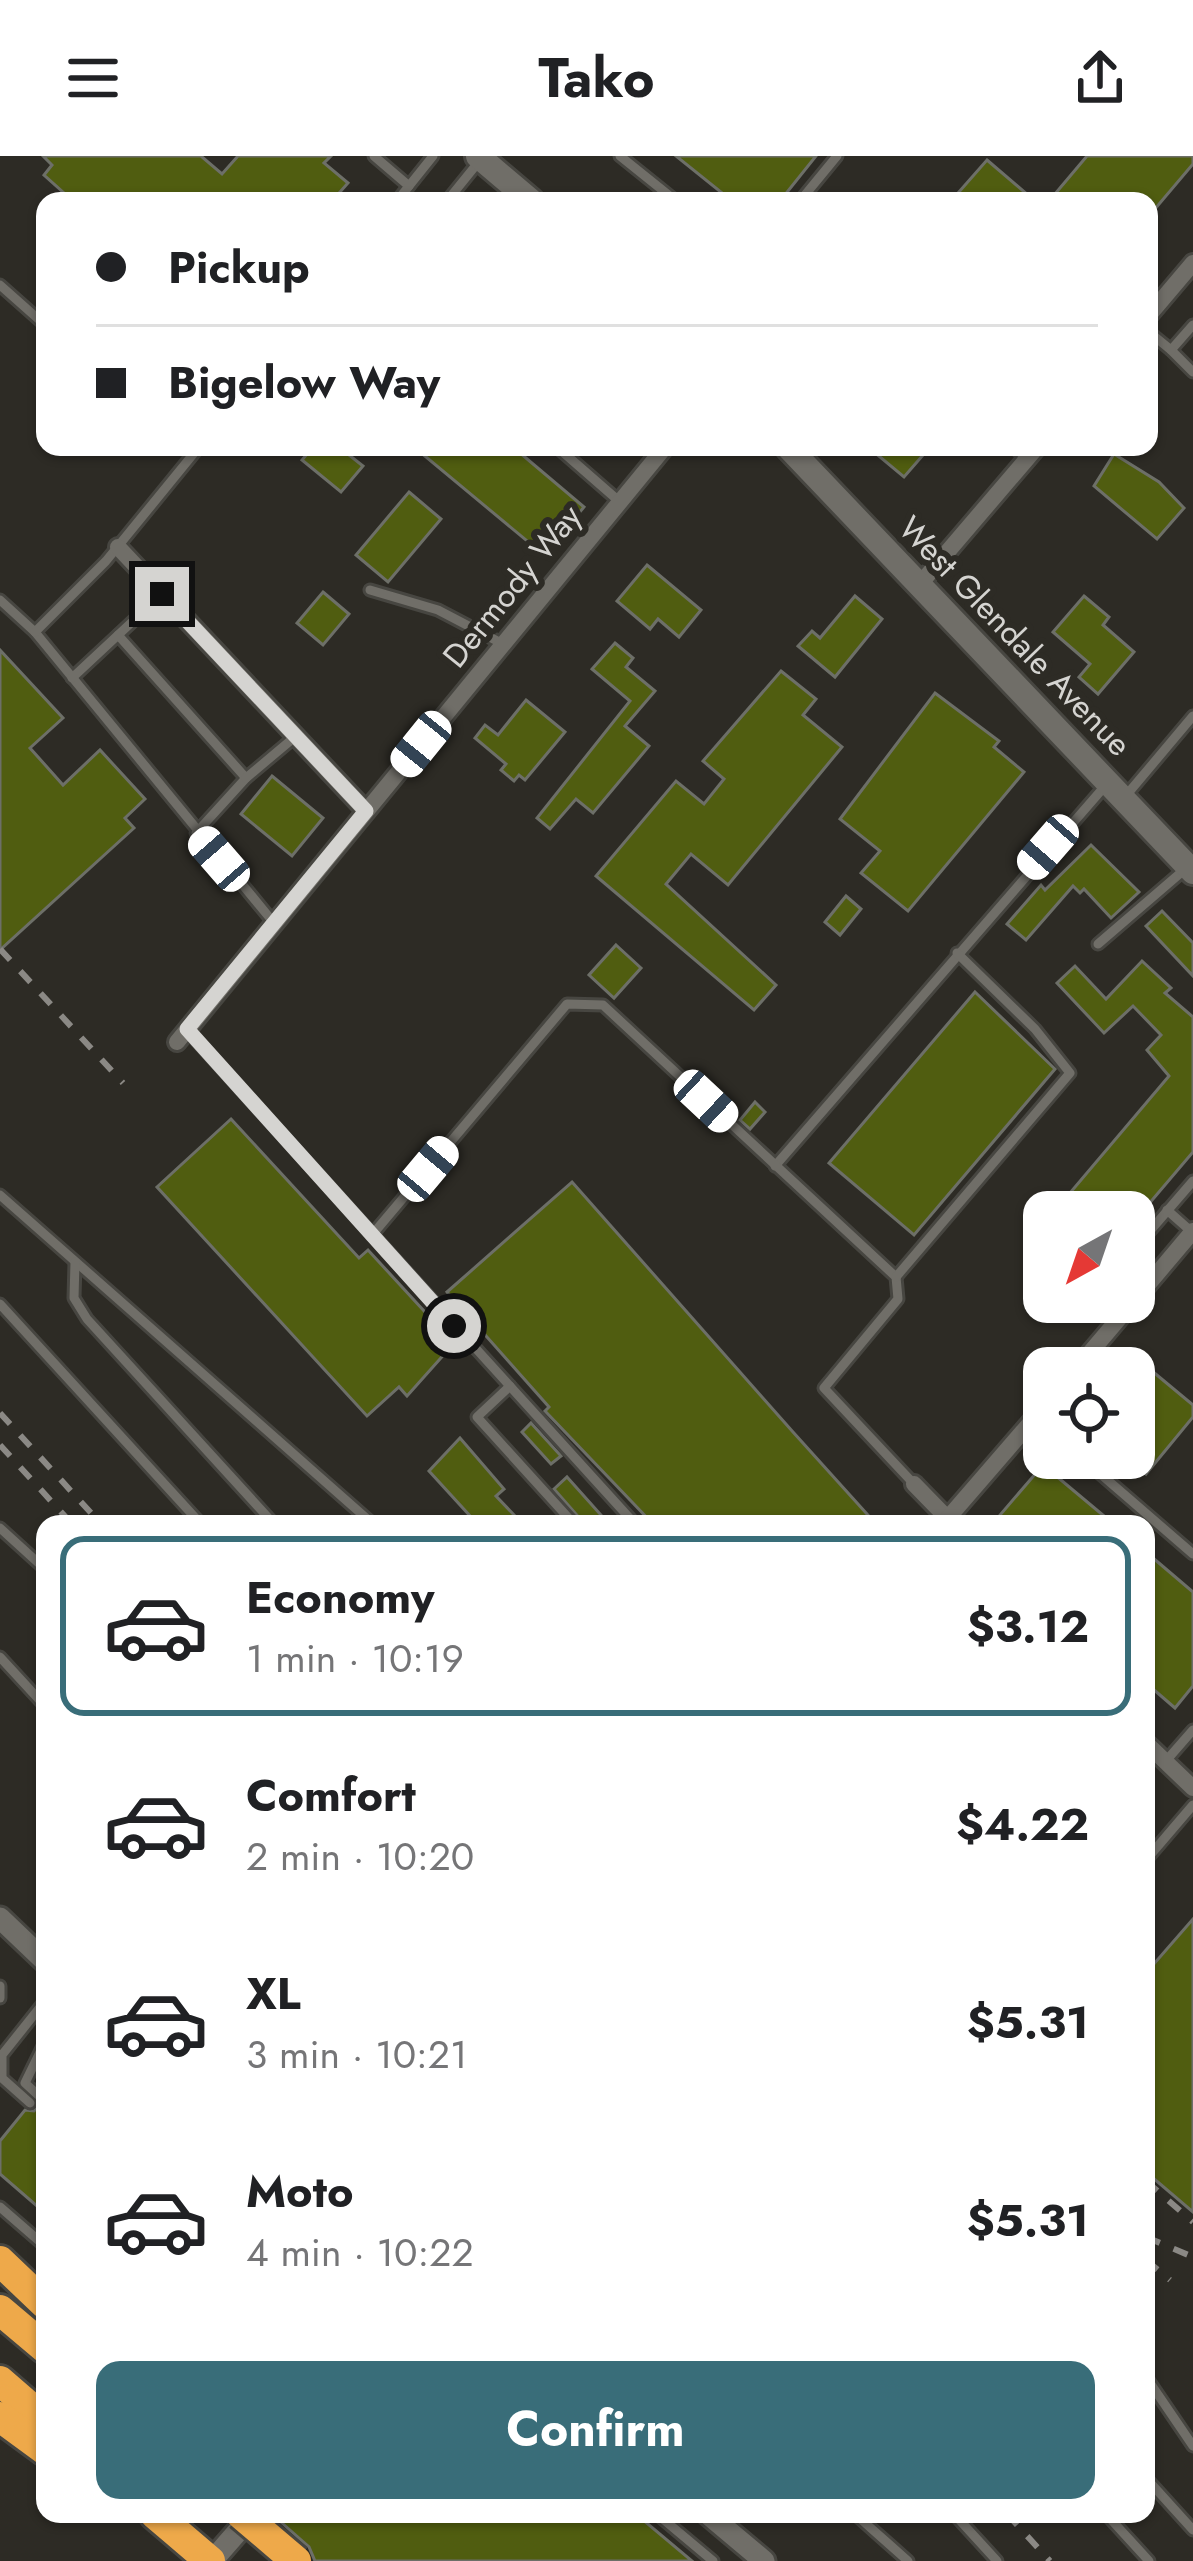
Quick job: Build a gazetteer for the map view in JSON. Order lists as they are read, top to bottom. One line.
{"streets":{"main road":["West Glendale Avenue"],"street":["Dermody Way"]},"north":"bottom left","page":{"header":"Tako","banner":["Pickup","Bigelow Way"],"list":[{"name":"Economy","note":"1 min · 10:19","value":"$3.12"},{"name":"Comfort","note":"2 min · 10:20","value":"$4.22"},{"name":"XL","note":"3 min · 10:21","value":"$5.31"},{"name":"Moto","note":"4 min · 10:22","value":"$5.31"}],"buttons":"Confirm"}}
